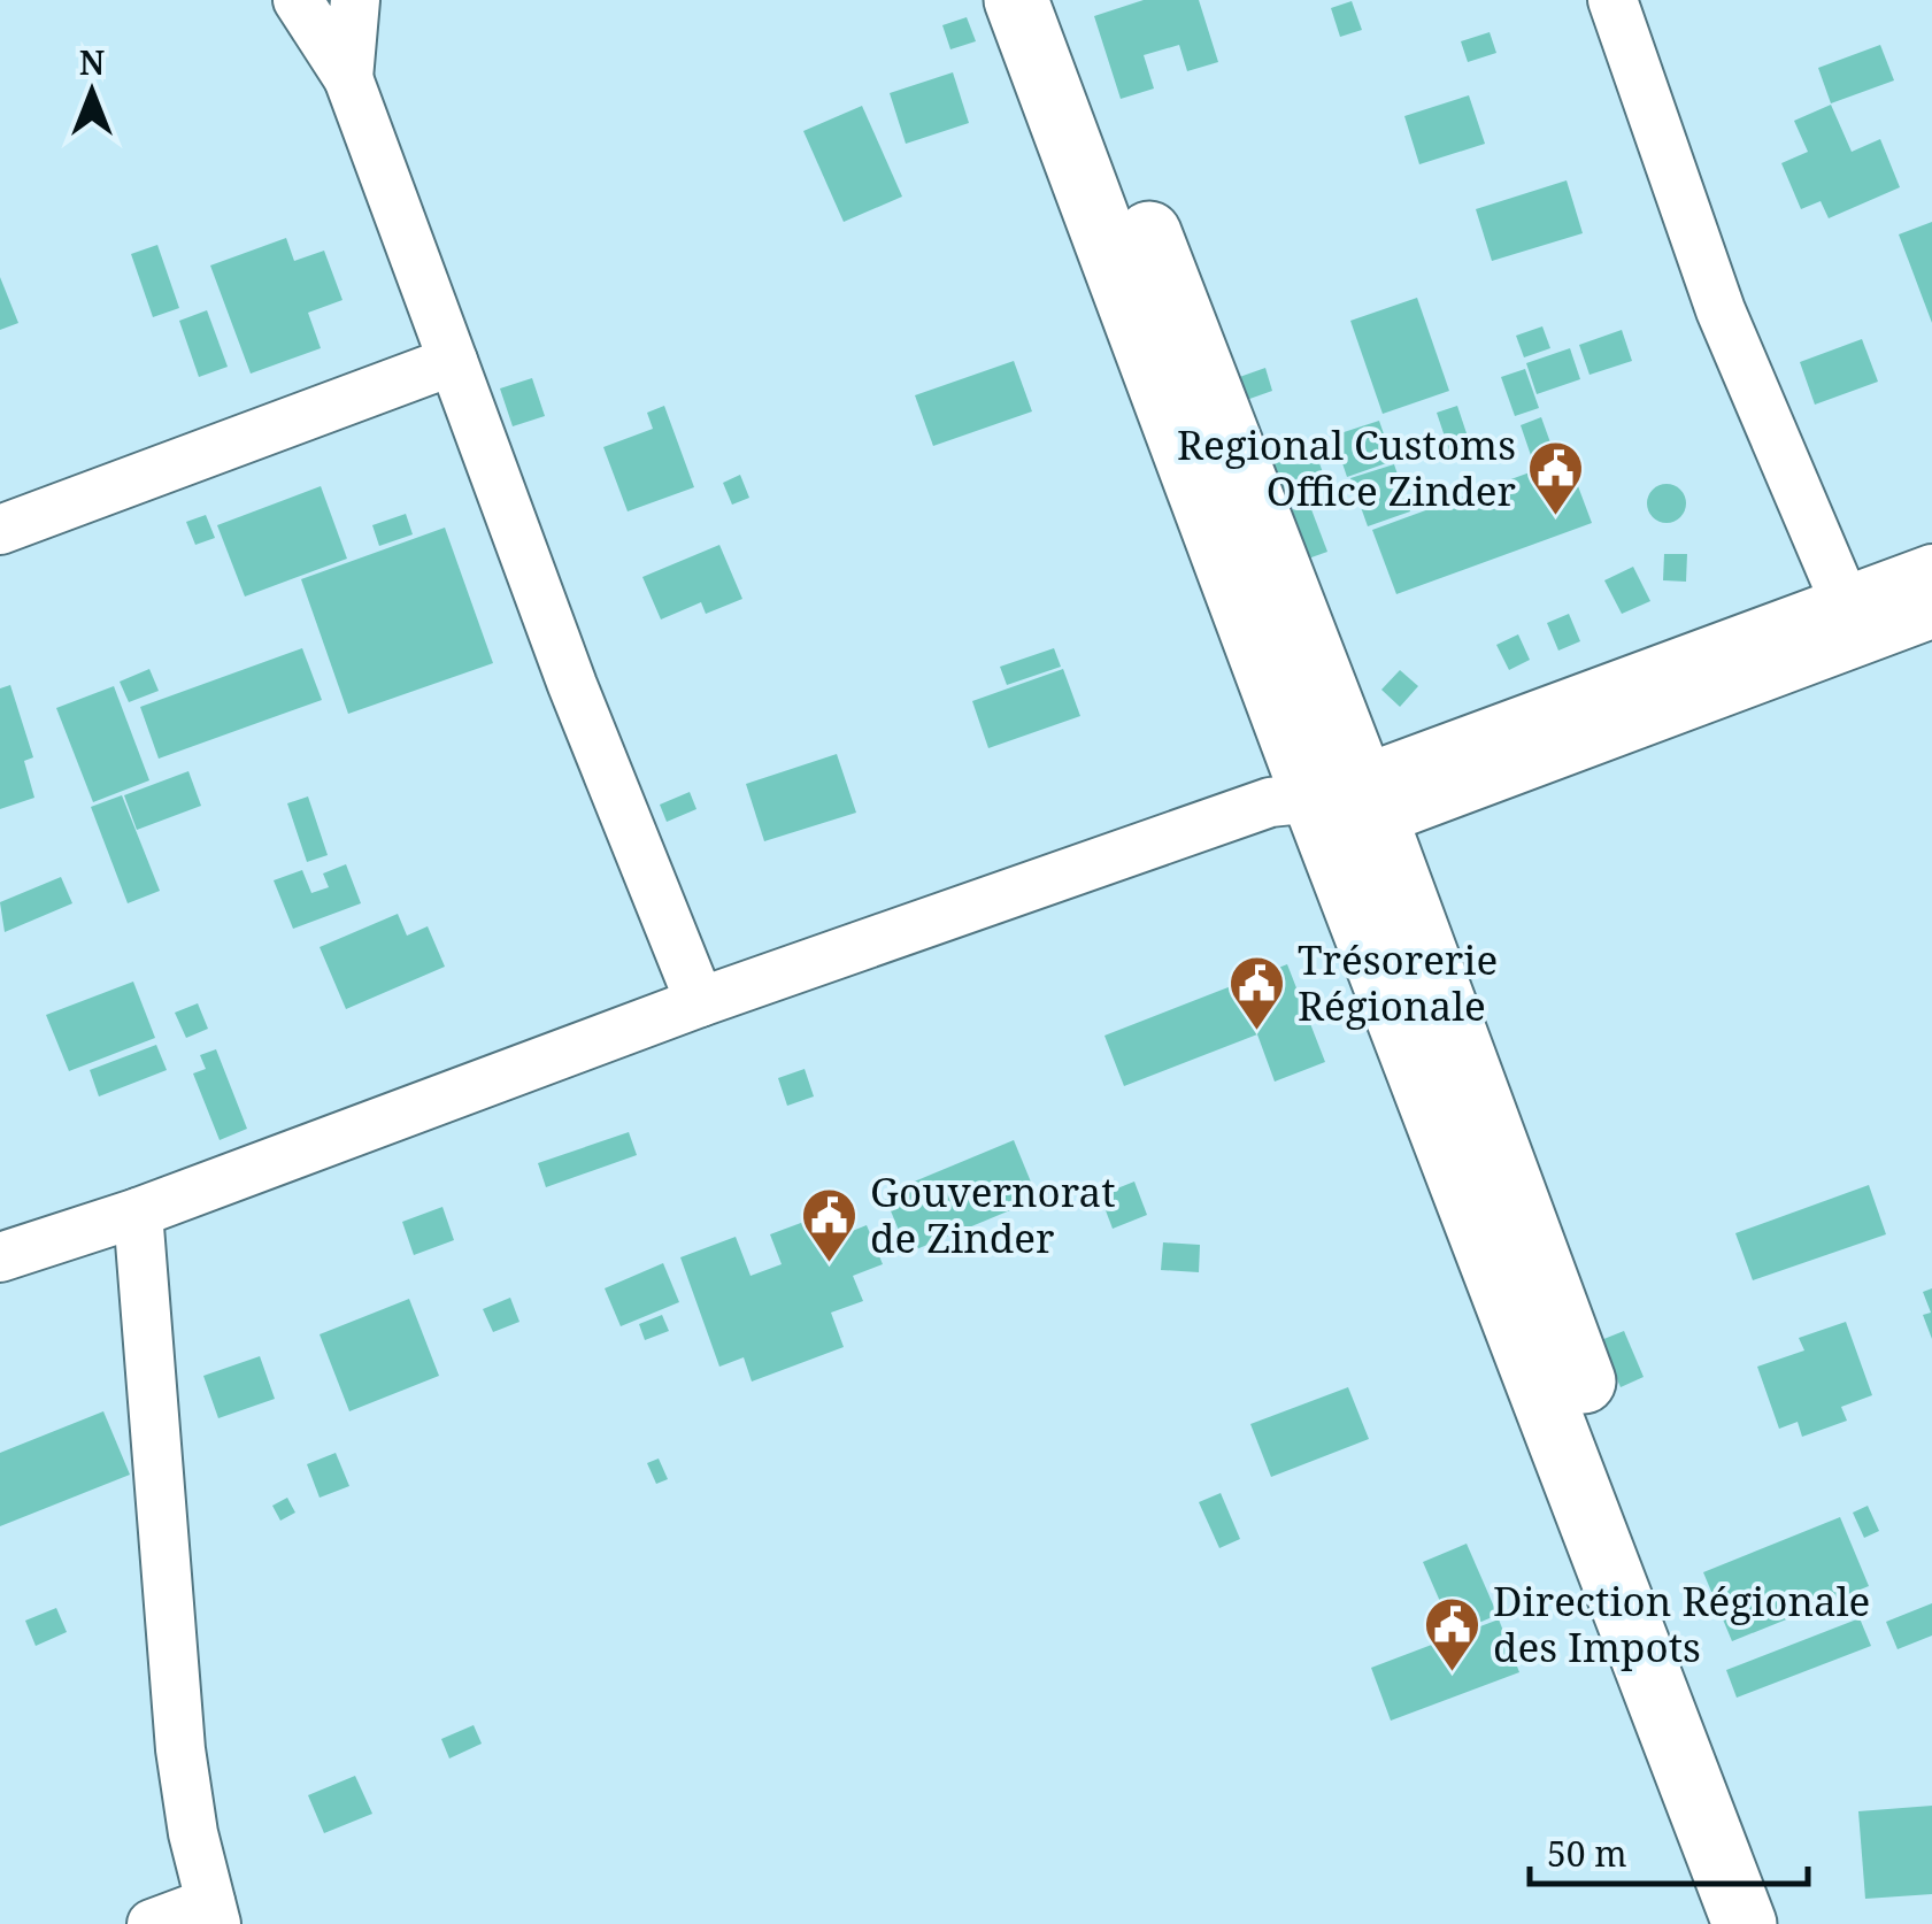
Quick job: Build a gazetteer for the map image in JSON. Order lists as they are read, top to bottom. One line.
{"places":{"public building":["Regional Customs Office Zinder","Trésorerie Régionale","Gouvernorat de Zinder","Direction Régionale des Impots"]},"scale_bar":"50 m","north":"top"}
